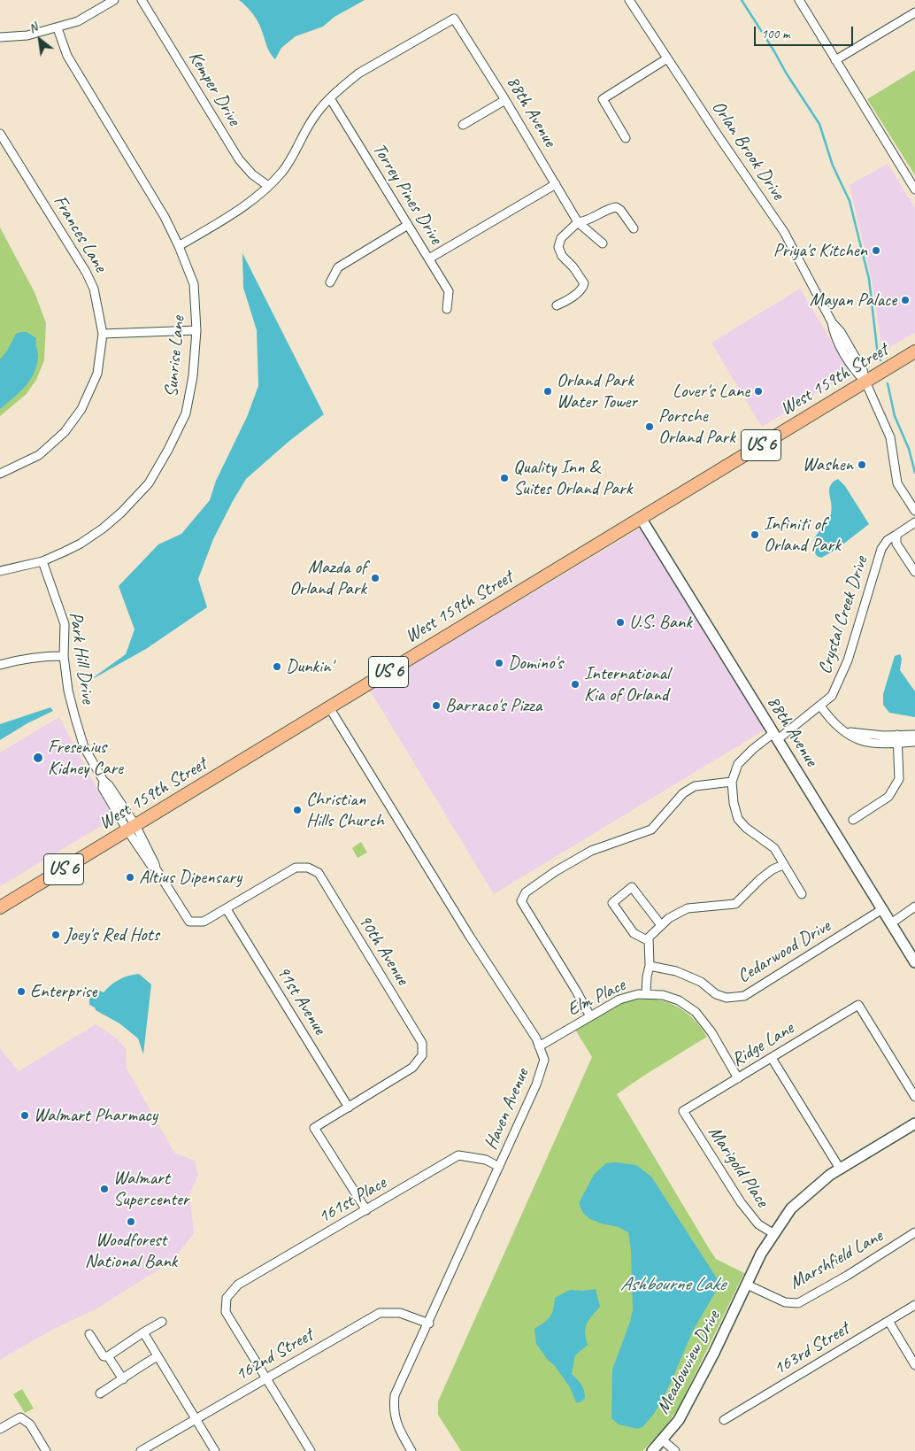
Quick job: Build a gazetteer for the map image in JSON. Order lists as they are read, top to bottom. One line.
{"streets":{"main road":["West 159th Street","US 6"],"street":["Kemper Drive","88th Avenue","Orlan Brook Drive","Torrey Pines Drive","Frances Lane","Sunrise Lane","Crystal Creek Drive","Park Hill Drive","90th Avenue","Cedarwood Drive","Elm Place","91st Avenue","Ridge Lane","Haven Avenue","Marigold Place","161st Place","Marshfield Lane","163rd Street","162nd Street","Meadowview Drive"]},"crossings":[["88th Avenue","Torrey Pines Drive"],["88th Avenue","West 159th Street"],["88th Avenue","Crystal Creek Drive"],["88th Avenue","Cedarwood Drive"],["Orlan Brook Drive","West 159th Street"],["Sunrise Lane","Park Hill Drive"],["West 159th Street","Park Hill Drive"],["West 159th Street","Haven Avenue"],["90th Avenue","91st Avenue"],["Elm Place","Ridge Lane"],["Elm Place","Haven Avenue"],["Ridge Lane","Marigold Place"],["Haven Avenue","161st Place"],["Haven Avenue","162nd Street"],["Marigold Place","Meadowview Drive"],["161st Place","162nd Street"],["Marshfield Lane","Meadowview Drive"]],"water":["Ashbourne Lake"],"places":["Priya's Kitchen","Mayan Palace","Orland Park Water Tower","Lover's Lane","Porsche Orland Park","Washen","Quality Inn & Suites Orland Park","Infiniti of Orland Park","Mazda of Orland Park","U.S. Bank","Domino's","Dunkin'","International Kia of Orland","Barraco's Pizza","Fresenius Kidney Care","Christian Hills Church","Altius Dipensary","Joey's Red Hots","Enterprise","Walmart Pharmacy","Walmart Supercenter","Woodforest National Bank"],"scale_bar":"100 m","north":"top left"}
